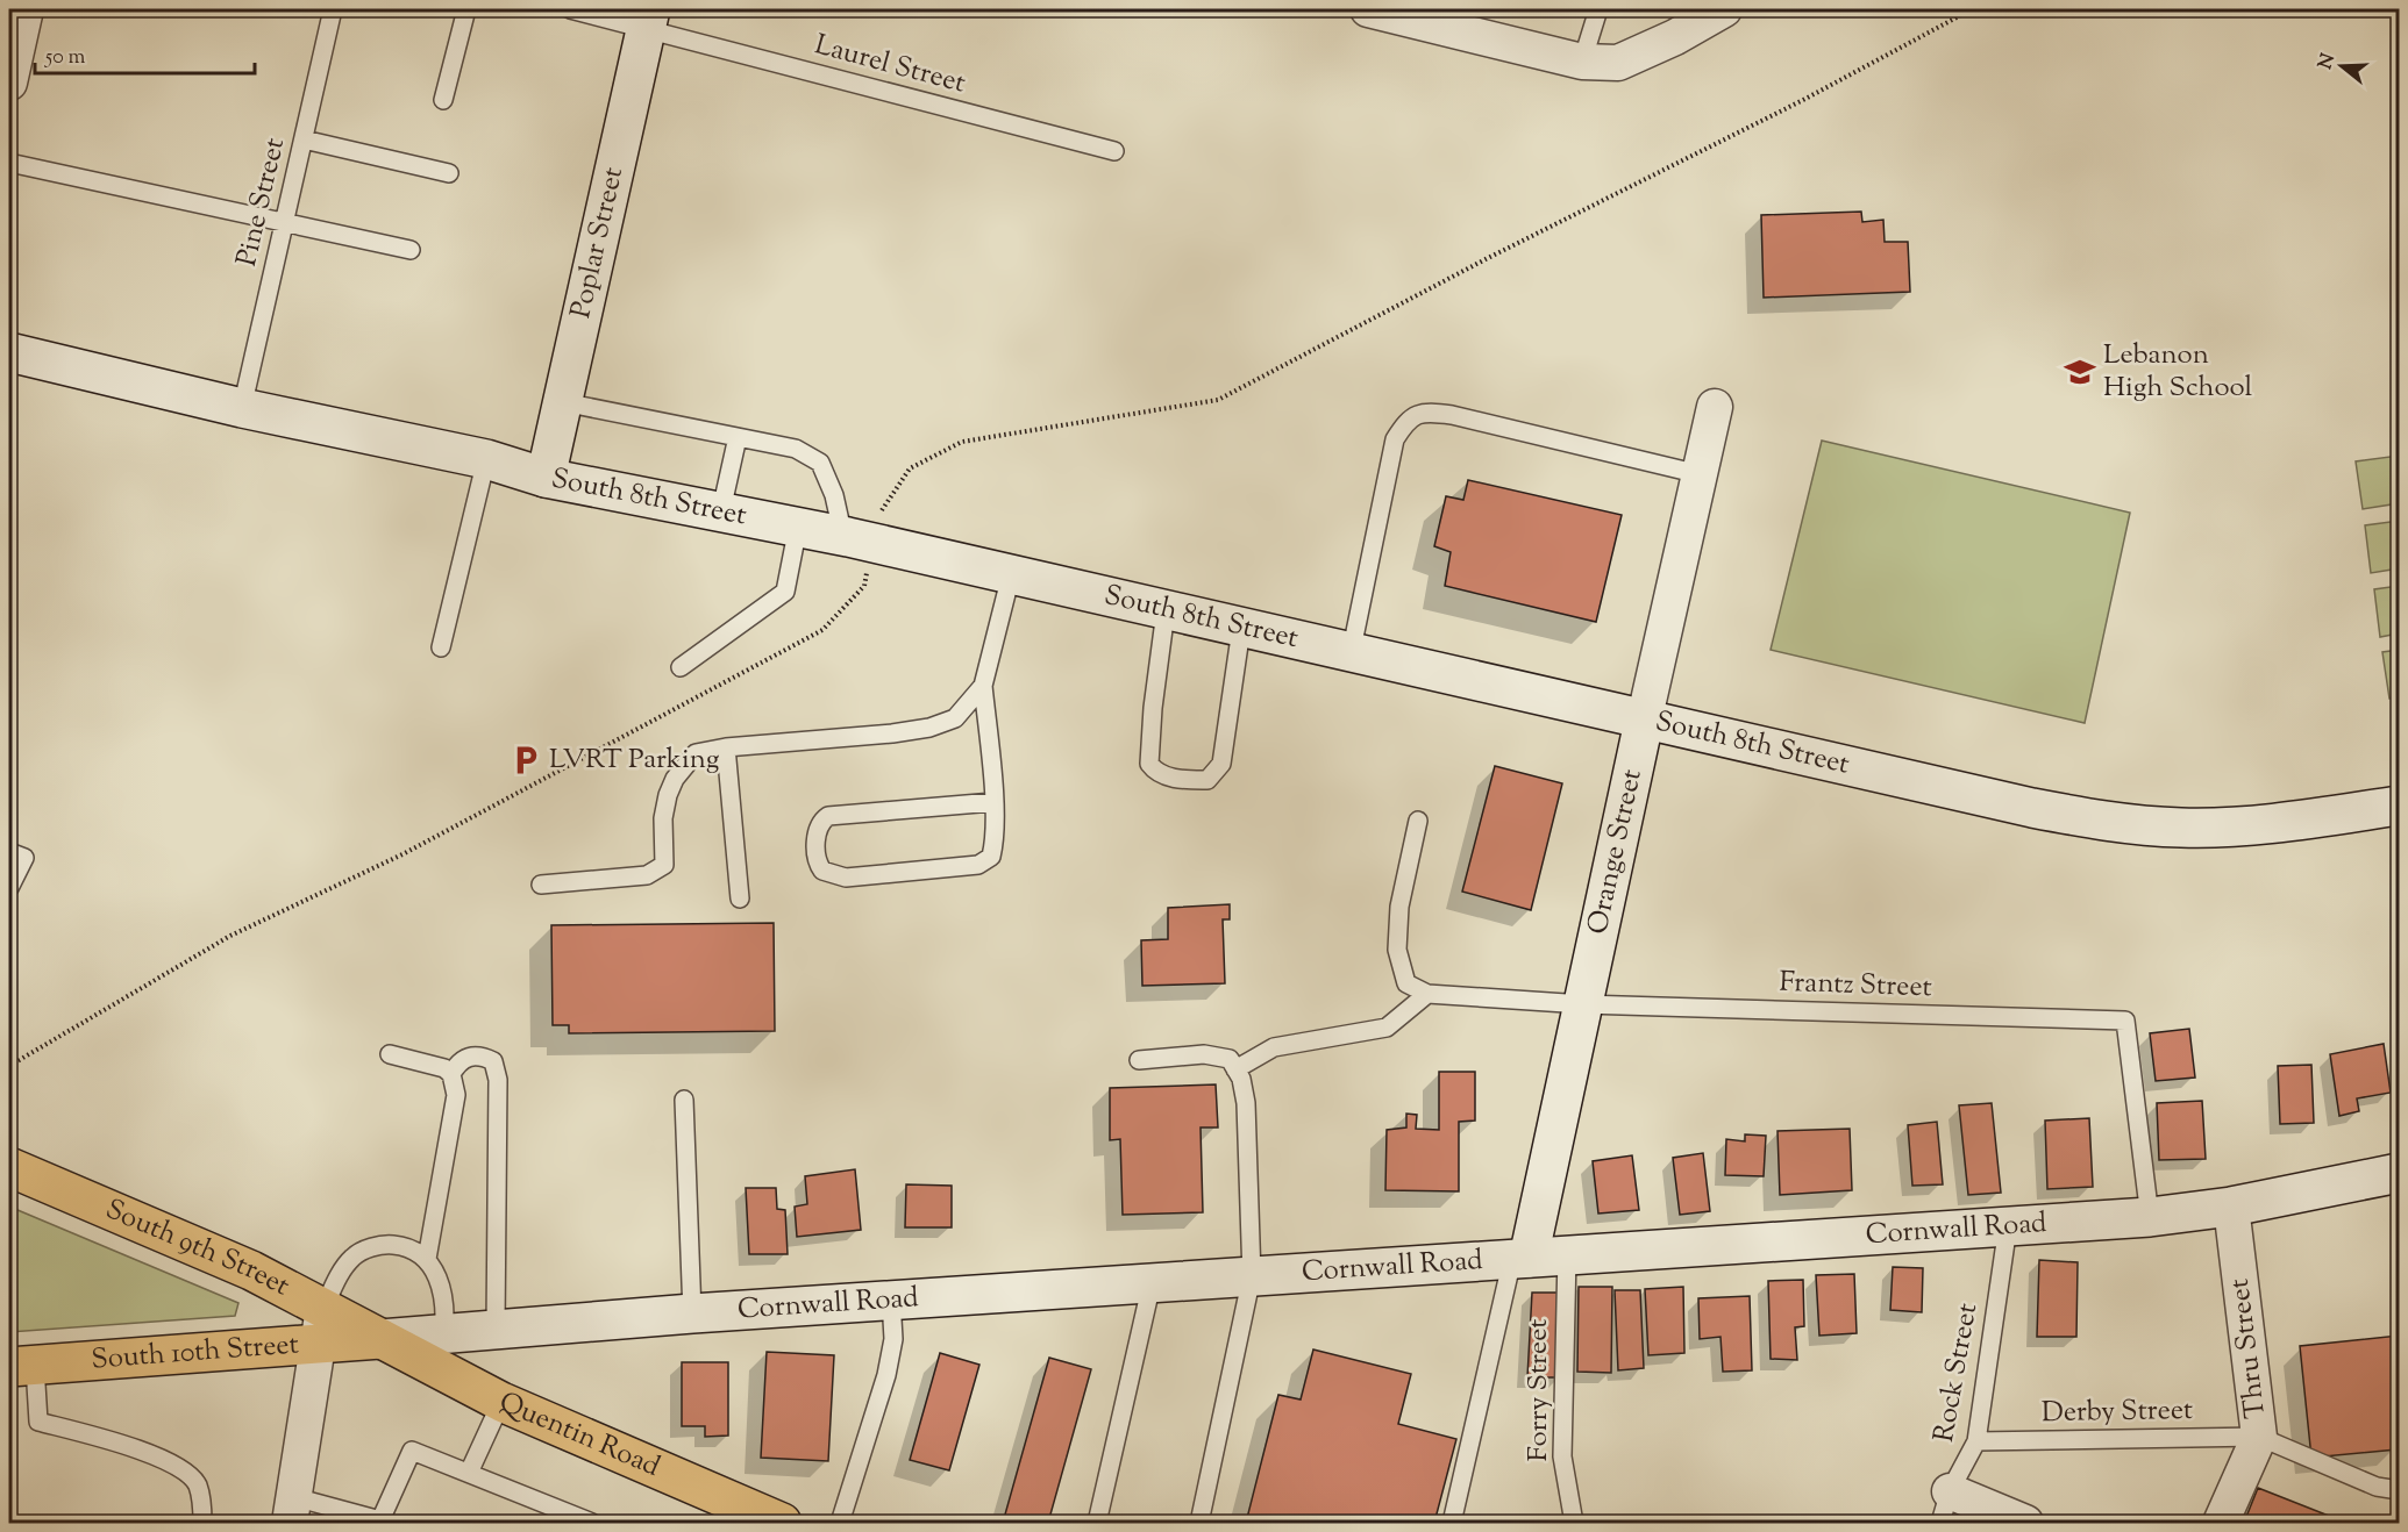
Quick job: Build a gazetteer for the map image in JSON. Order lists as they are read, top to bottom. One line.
{"streets":{"highway":["South 9th Street","South 10th Street","Quentin Road"],"street":["Poplar Street","South 8th Street","Orange Street","Cornwall Road","Thru Street"],"lane":["Laurel Street","Pine Street","Frantz Street","Rock Street","Forry Street","Derby Street"]},"crossings":[["Laurel Street","Poplar Street"],["Pine Street","South 8th Street"],["Poplar Street","South 8th Street"],["South 8th Street","Orange Street"],["Orange Street","Frantz Street"],["Orange Street","Cornwall Road"],["Frantz Street","Cornwall Road"],["Cornwall Road","Thru Street"],["Cornwall Road","Rock Street"],["Cornwall Road","Forry Street"],["Cornwall Road","Quentin Road"],["South 9th Street","South 10th Street"],["Thru Street","Derby Street"],["South 10th Street","Quentin Road"],["Rock Street","Derby Street"]],"places":{"school or university":["Lebanon High School"],"parking":["LVRT Parking"]},"scale_bar":"50 m","north":"left"}
